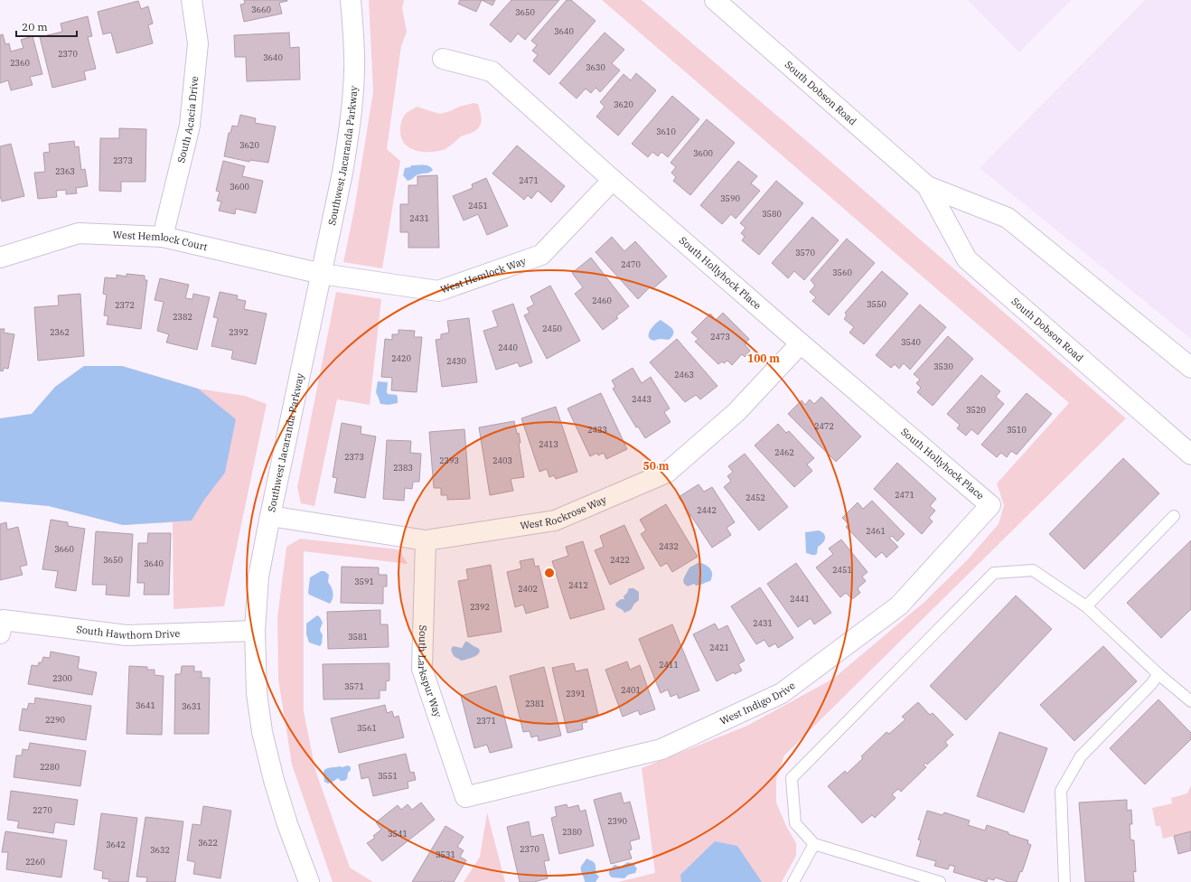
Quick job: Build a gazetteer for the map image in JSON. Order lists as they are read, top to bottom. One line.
{"streets":{"street":["South Dobson Road","South Acacia Drive","Southwest Jacaranda Parkway","West Hemlock Court","South Hollyhock Place","West Hemlock Way","West Rockrose Way","South Hawthorn Drive","South Larkspur Way","West Indigo Drive"]},"crossings":[["South Acacia Drive","West Hemlock Court"],["Southwest Jacaranda Parkway","West Hemlock Court"],["Southwest Jacaranda Parkway","West Hemlock Way"],["Southwest Jacaranda Parkway","West Rockrose Way"],["Southwest Jacaranda Parkway","South Hawthorn Drive"],["West Hemlock Court","West Hemlock Way"],["South Hollyhock Place","West Hemlock Way"],["South Hollyhock Place","West Rockrose Way"],["South Hollyhock Place","West Indigo Drive"],["West Rockrose Way","South Larkspur Way"],["South Larkspur Way","West Indigo Drive"]],"house_numbers":["3660","3650","3640","2370","3640","2360","3630","3620","3610","3620","3600","2373","2363","2471","3600","3590","2451","3580","2431","3570","2470","3560","2460","3550","2372","2382","2450","2362","2392","2473","3540","2440","2420","2430","3530","2463","2443","3520","2472","2433","3510","2413","2462","2373","2393","2403","2383","2471","2452","2442","2461","2432","3660","3650","2422","3640","2451","3591","2412","2402","2441","2392","2431","3581","2421","2411","2300","3571","2401","2391","2381","3641","3631","2290","2371","3561","2280","3551","2270","2390","2380","3541","3622","3642","2370","3632","3531","2260"],"scale_bar":"20 m","rings":["100 m","50 m"]}
